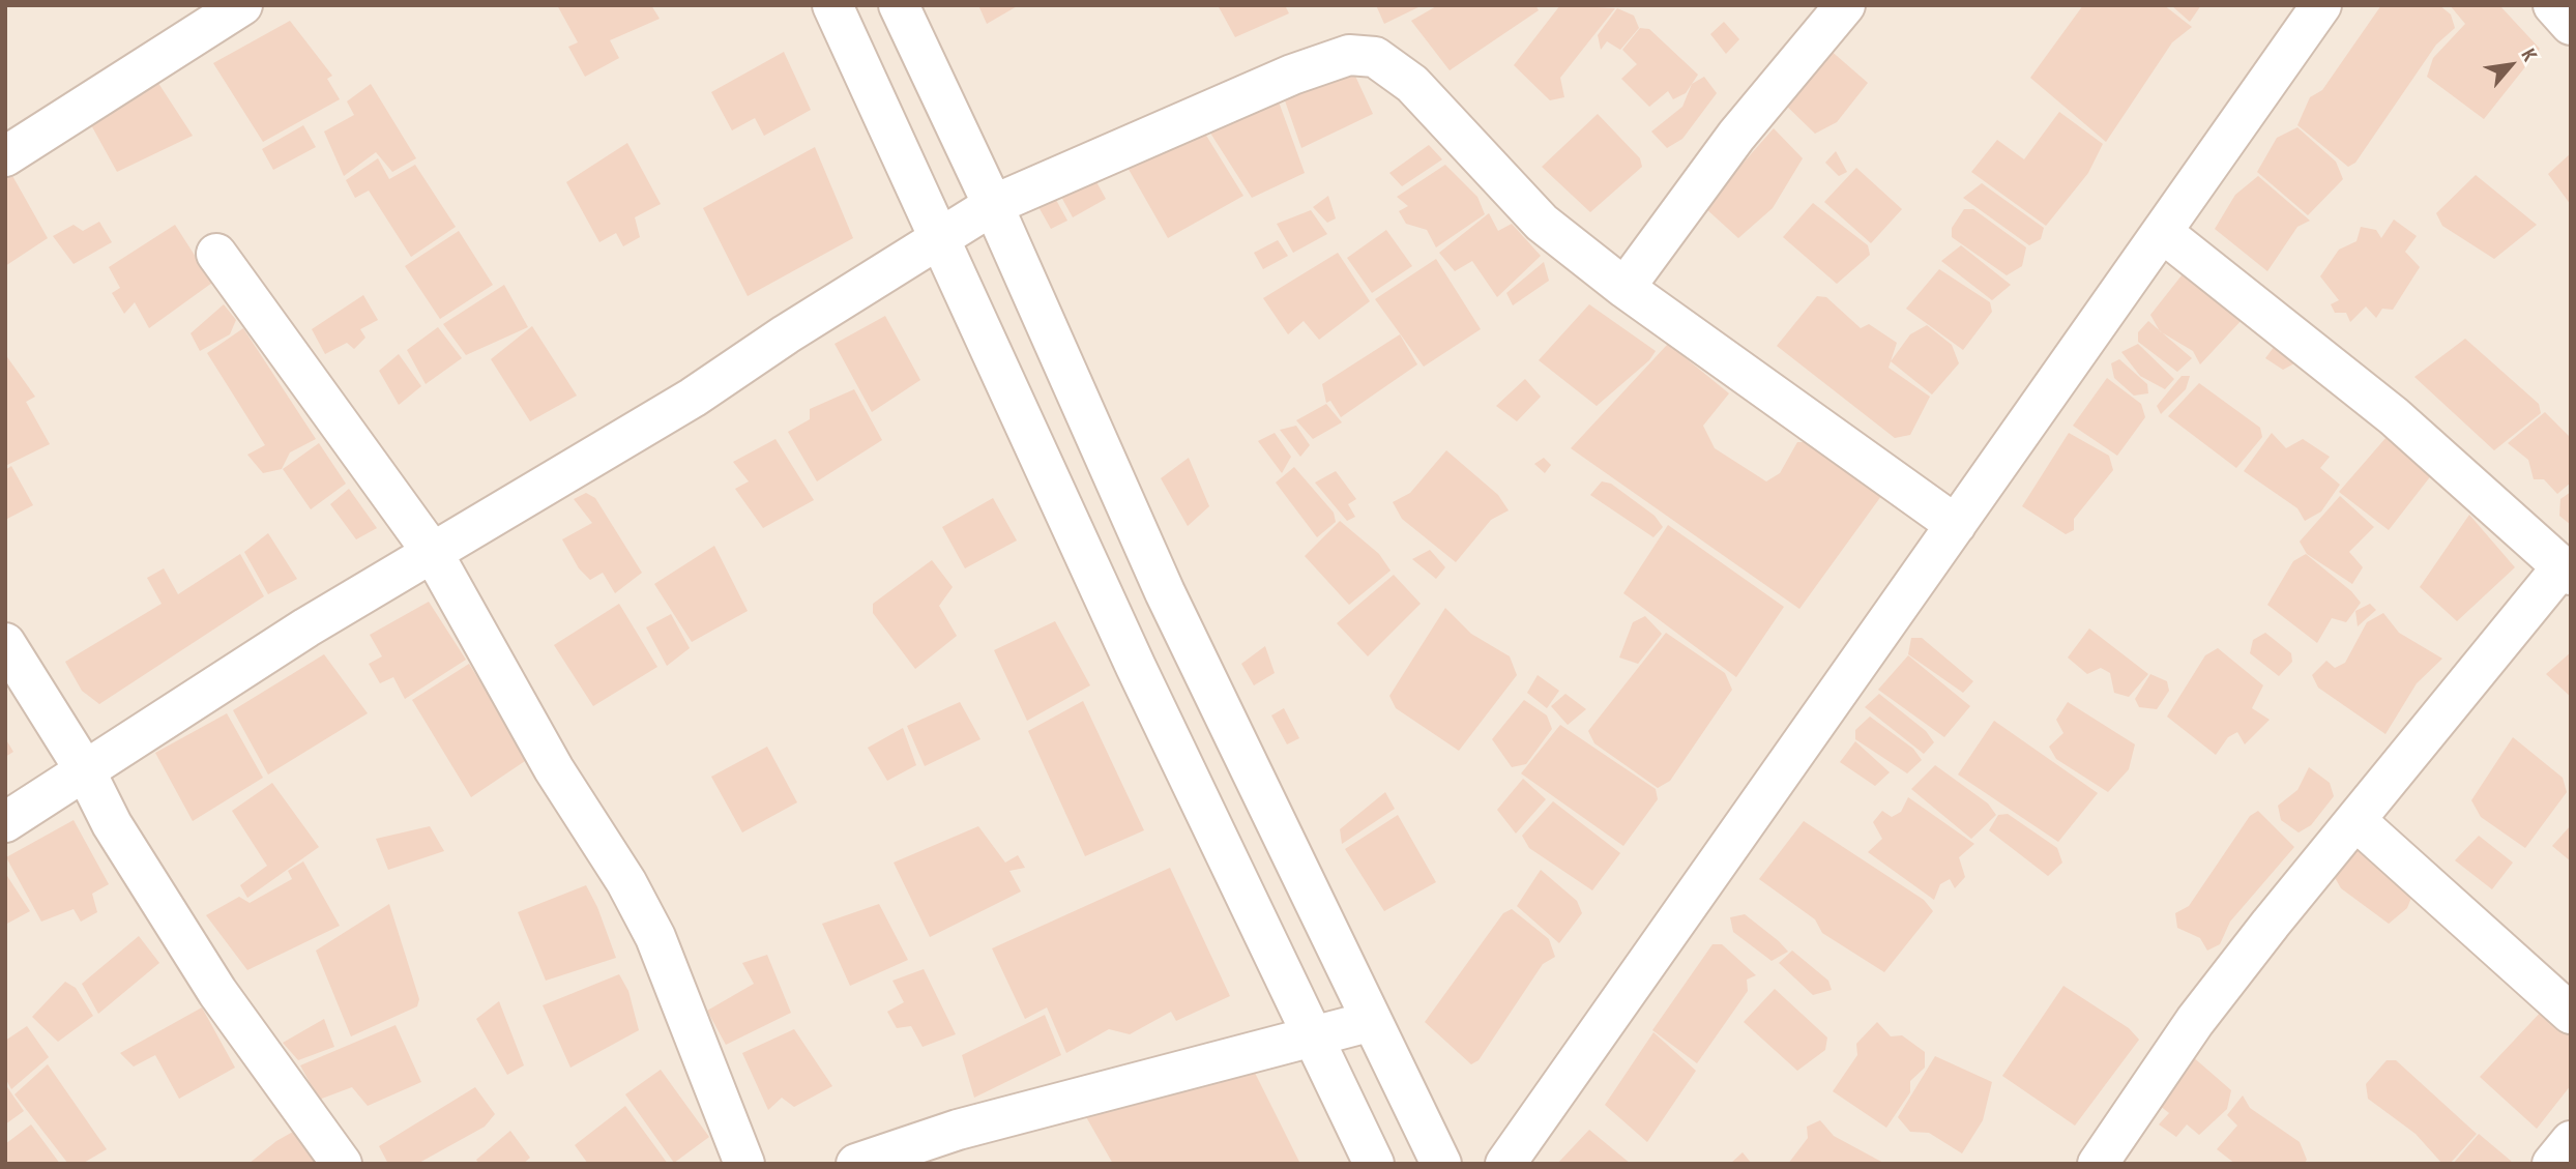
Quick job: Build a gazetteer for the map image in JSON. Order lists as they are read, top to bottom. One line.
{"north":"top right"}
